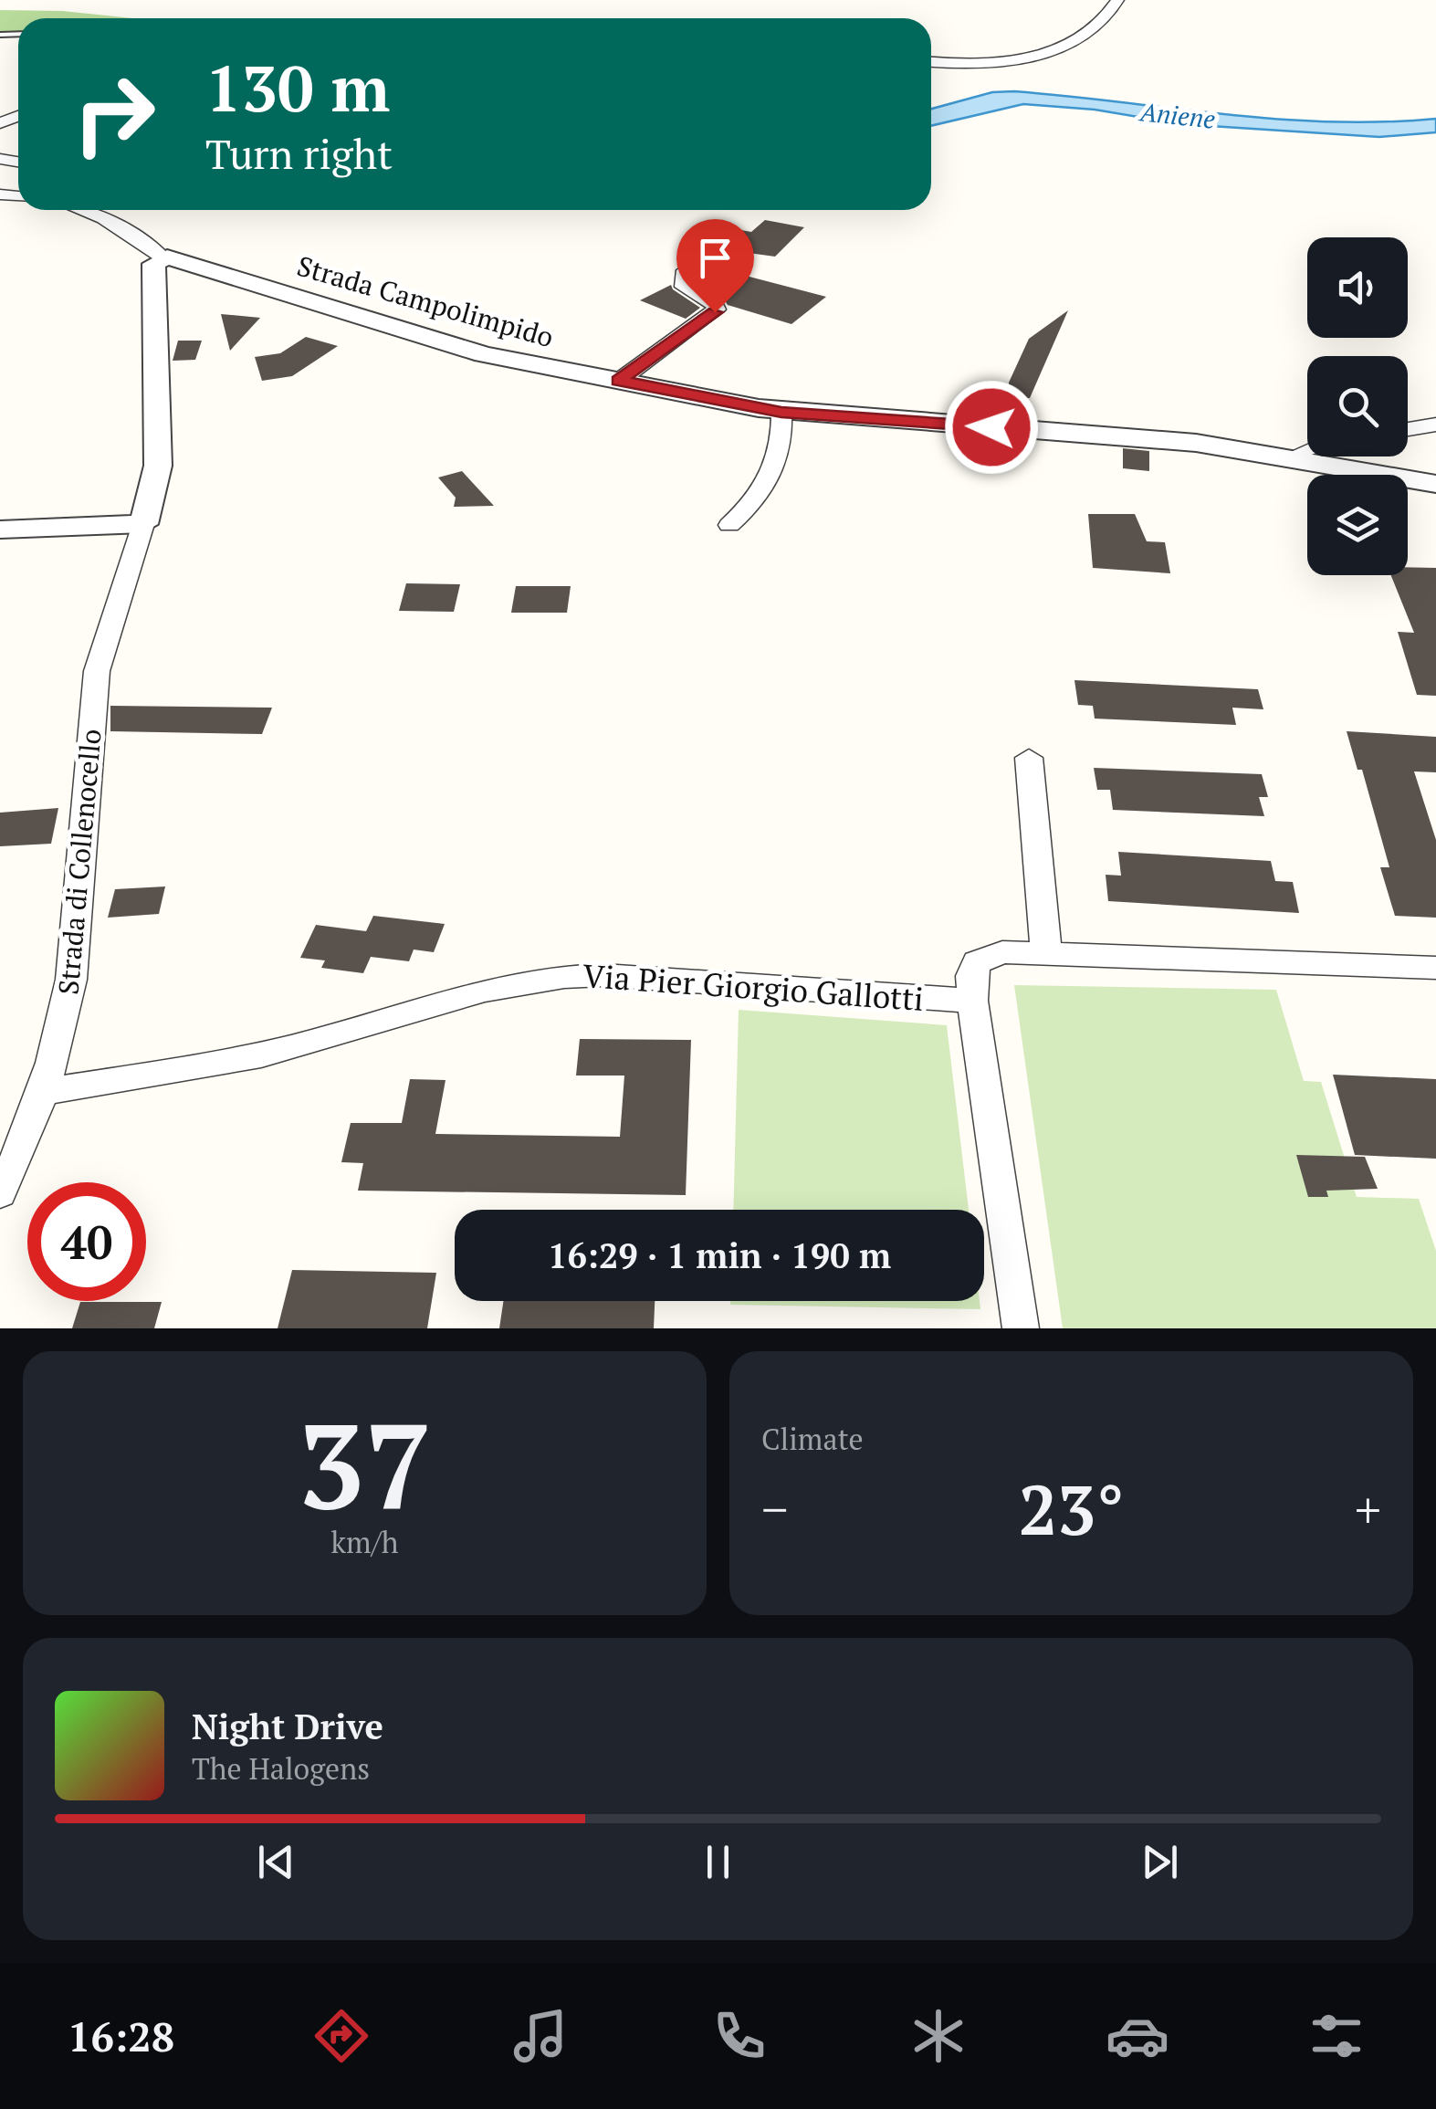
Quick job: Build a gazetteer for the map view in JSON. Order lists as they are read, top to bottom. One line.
{"streets":{"street":["Strada Campolimpido","Strada di Collenocello","Via Pier Giorgio Gallotti"]},"crossings":[["Strada di Collenocello","Via Pier Giorgio Gallotti"]],"water":["Aniene"],"page":{"turn":["130 m","Turn right"],"limit":"40","trip":"16:29 · 1 min · 190 m","tile":[["37","km/h"],"Climate"],"heat":["−","23°","+"],"song":["Night Drive","The Halogens"],"tabs":"16:28"}}
